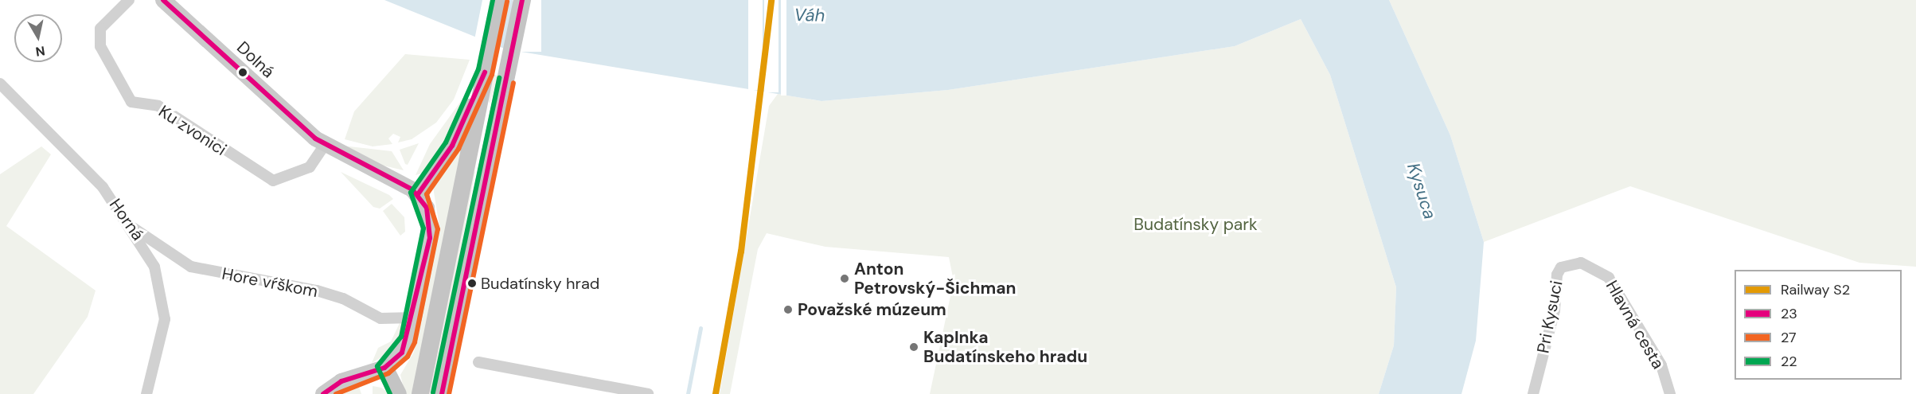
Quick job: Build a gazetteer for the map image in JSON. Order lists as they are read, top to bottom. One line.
{"streets":{"main road":["Dolná"],"street":["Ku zvonici","Horná","Hore vŕškom","Pri Kysuci","Hlavná cesta"]},"crossings":[["Dolná","Ku zvonici"],["Horná","Hore vŕškom"],["Pri Kysuci","Hlavná cesta"]],"water":["Váh","Kysuca"],"parks":["Budatínsky park"],"places":["Anton Petrovský-Šichman","Budatínsky hrad","Považské múzeum","Kaplnka Budatínskeho hradu"],"lines":["rail line S2","transit line 23","transit line 22","transit line 27"],"legend":["Railway S2","23","27","22"],"north":"bottom"}
